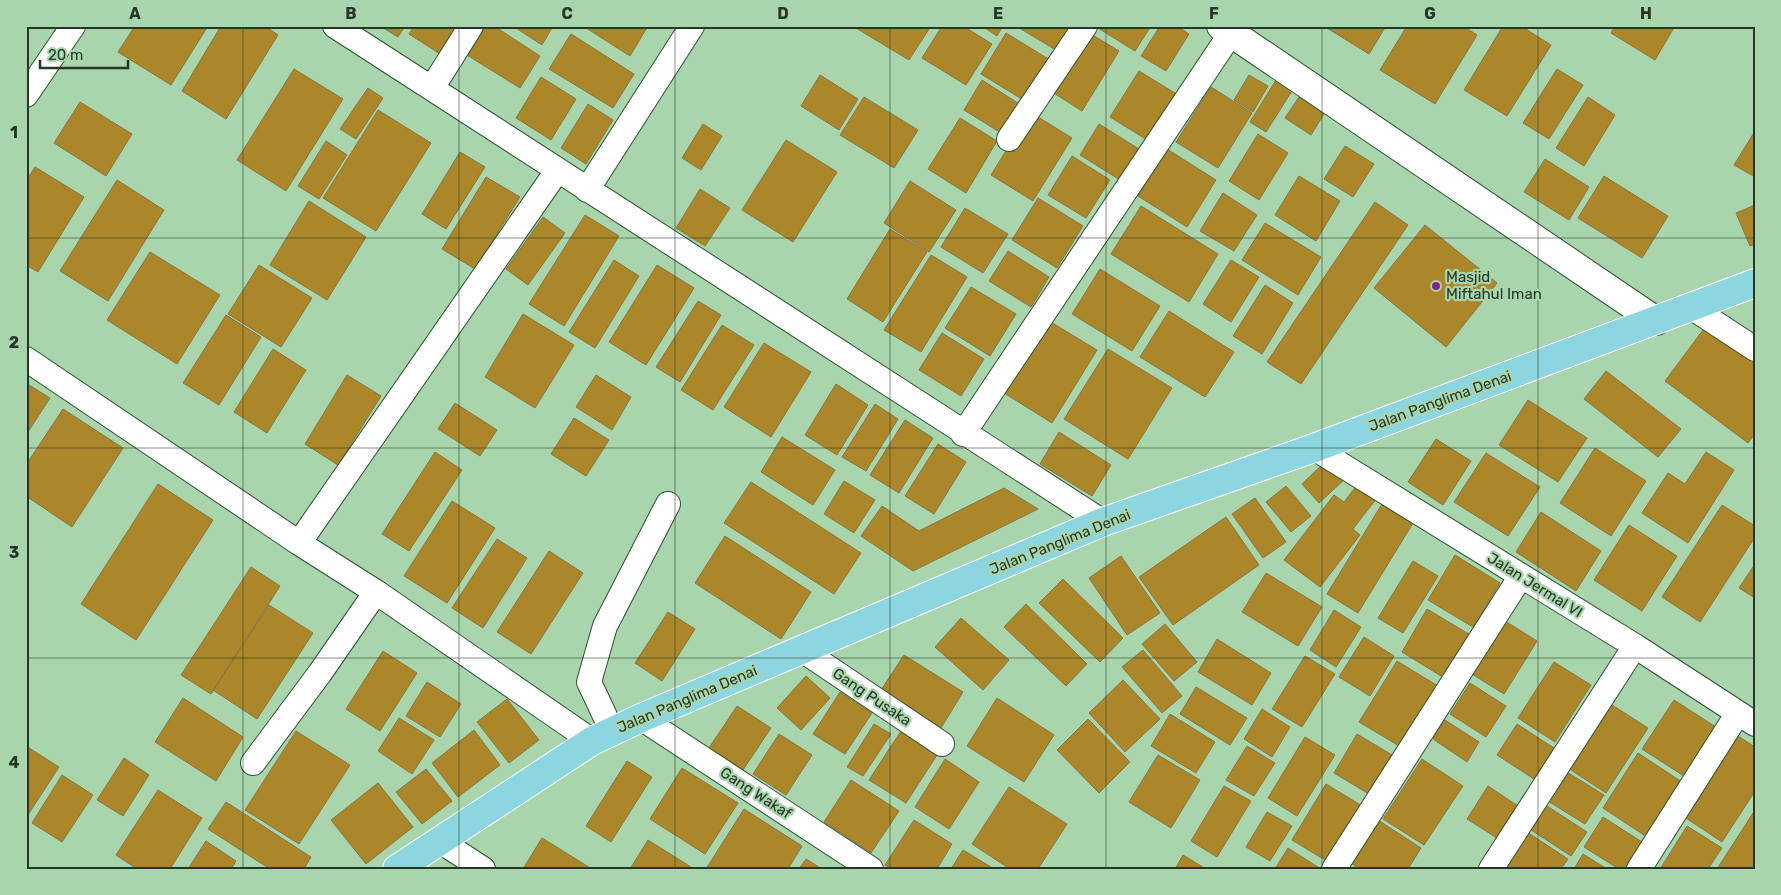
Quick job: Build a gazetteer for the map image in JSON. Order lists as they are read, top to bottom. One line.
{"streets":{"main road":["Jalan Panglima Denai"],"street":["Jalan Jermal VI","Gang Pusaka","Gang Wakaf"]},"crossings":[["Jalan Panglima Denai","Jalan Jermal VI"],["Jalan Panglima Denai","Gang Pusaka"],["Jalan Panglima Denai","Gang Wakaf"]],"places":["Masjid Miftahul Iman"],"scale_bar":"20 m","grid":{"columns":["A","B","C","D","E","F","G","H"],"rows":["1","2","3","4"]}}
